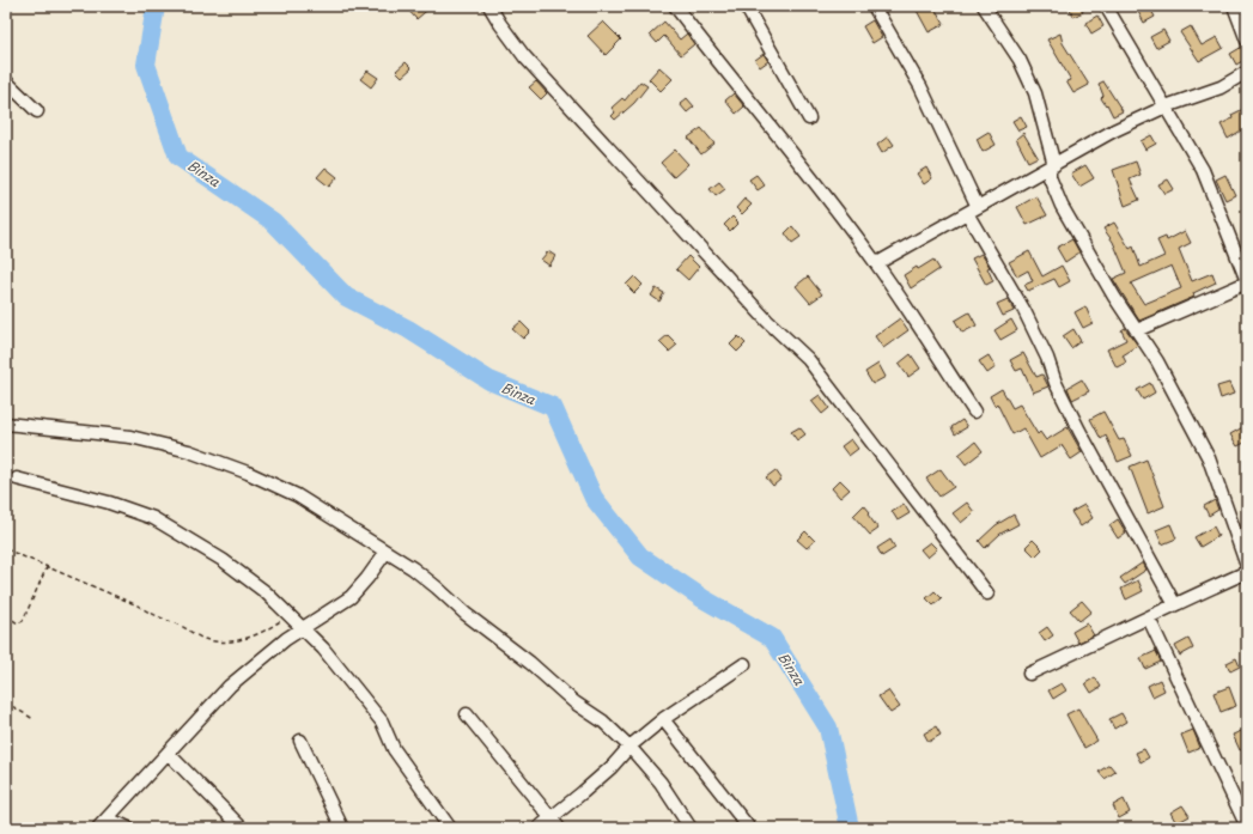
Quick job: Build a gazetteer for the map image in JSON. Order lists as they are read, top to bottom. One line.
{"water":["Binza"]}
